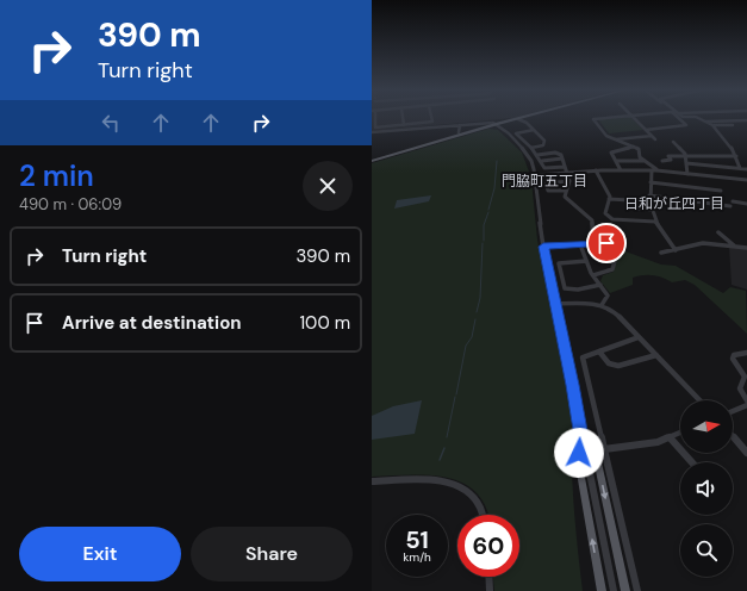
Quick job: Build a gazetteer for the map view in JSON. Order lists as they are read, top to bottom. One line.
{"districts":["門脇町五丁目","日和が丘四丁目"],"north":"right","page":{"turn":["390 m","Turn right"],"heading":["2 min","490 m · 06:09"],"list":[{"name":"Turn right","value":"390 m"},{"name":"Arrive at destination","value":"100 m"}],"speed":"51 km/h","limit":"60","buttons":["Exit","Share"]}}
